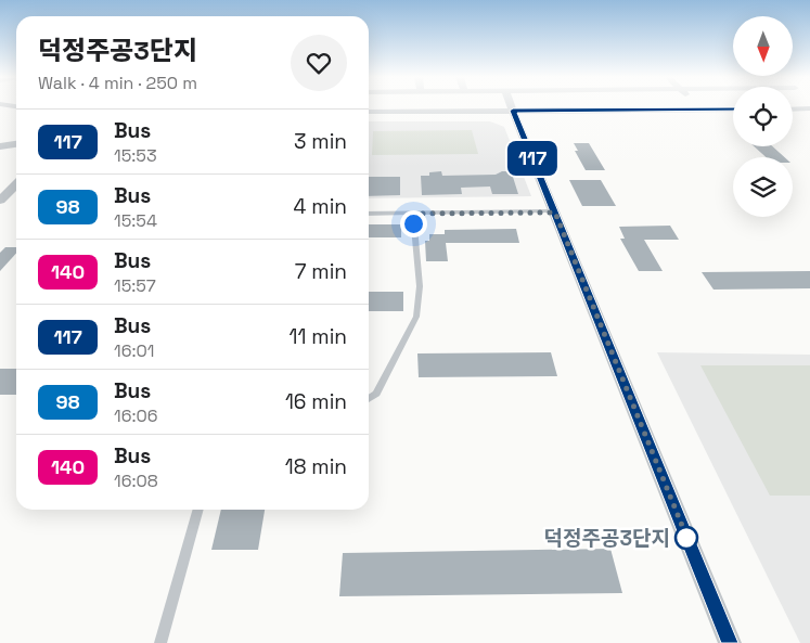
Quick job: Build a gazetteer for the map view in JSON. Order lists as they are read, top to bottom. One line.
{"places":["덕정주공3단지"],"lines":["bus line 117"],"north":"bottom","page":{"on_map":"117","heading":["덕정주공3단지","Walk · 4 min · 250 m"],"list":[{"mark":"117","name":"Bus","note":"15:53","value":"3 min"},{"mark":"98","name":"Bus","note":"15:54","value":"4 min"},{"mark":"140","name":"Bus","note":"15:57","value":"7 min"},{"mark":"117","name":"Bus","note":"16:01","value":"11 min"},{"mark":"98","name":"Bus","note":"16:06","value":"16 min"},{"mark":"140","name":"Bus","note":"16:08","value":"18 min"}]}}
